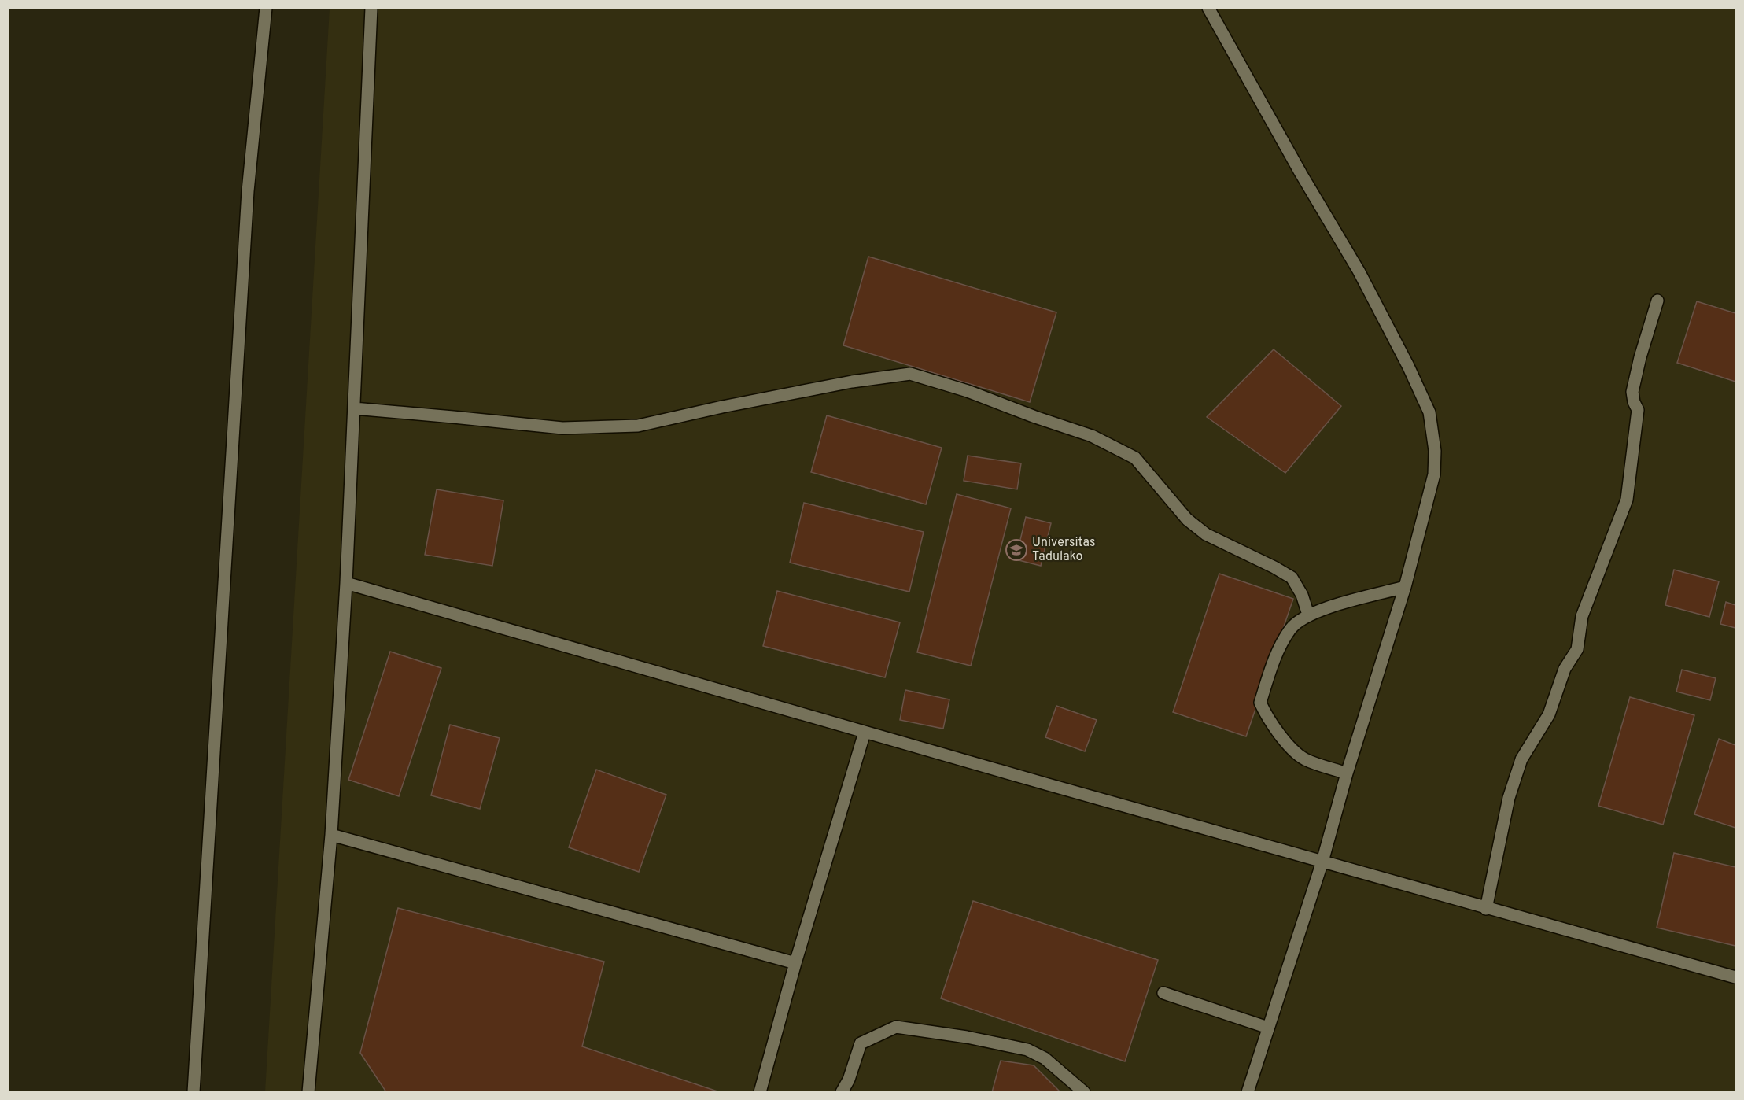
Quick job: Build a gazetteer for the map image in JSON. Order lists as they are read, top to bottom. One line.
{"places":{"school or university":["Universitas Tadulako"]}}
